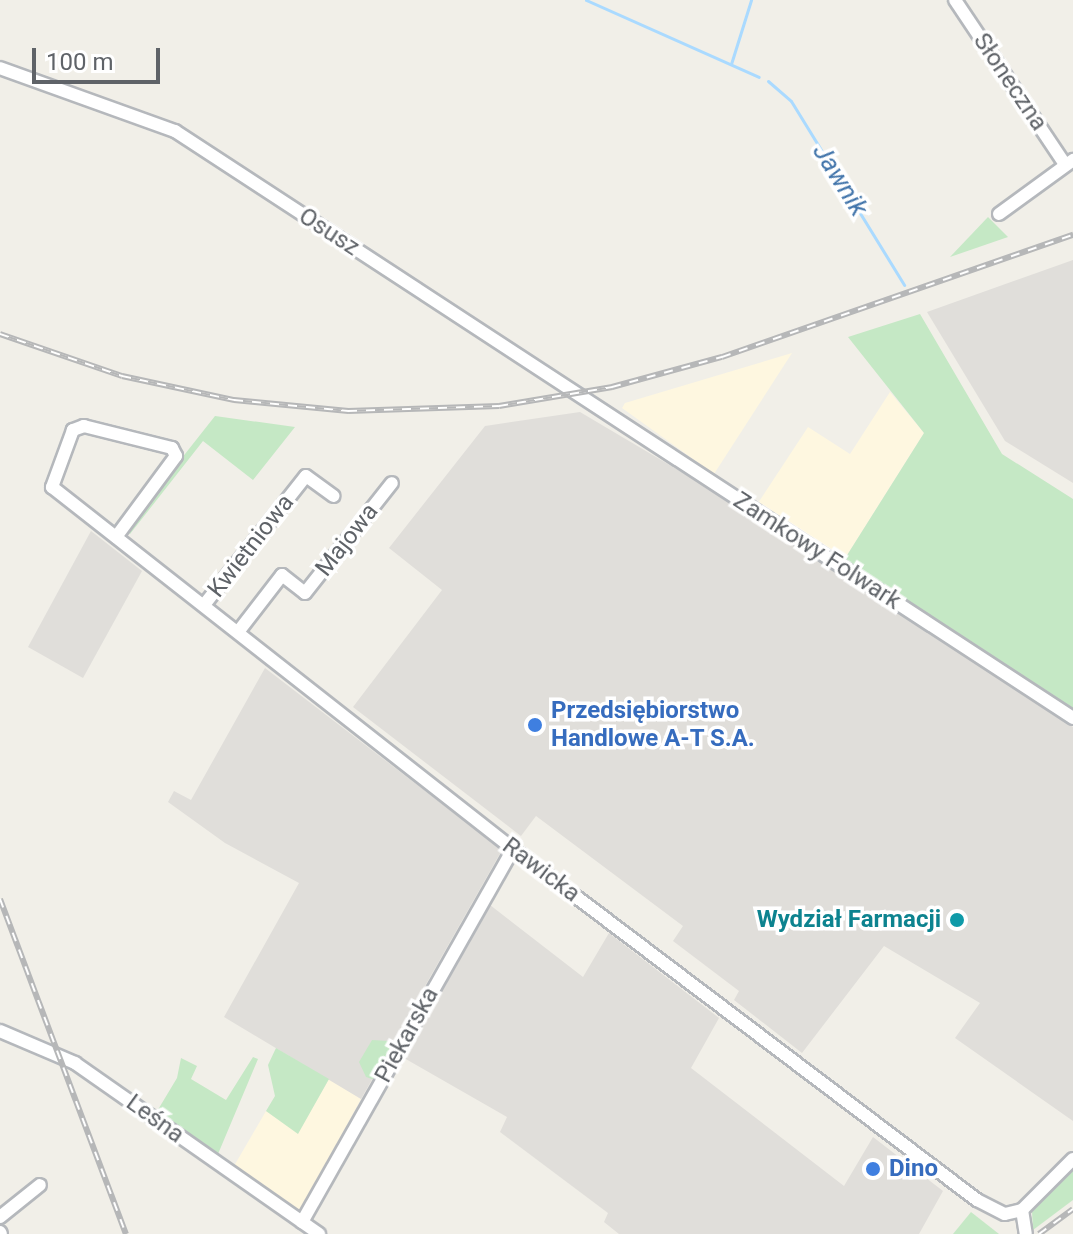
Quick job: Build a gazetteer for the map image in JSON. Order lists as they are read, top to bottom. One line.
{"streets":{"street":["Słoneczna","Osusz","Majowa","Kwietniowa","Zamkowy Folwark","Rawicka","Piekarska","Leśna"]},"crossings":[["Osusz","Zamkowy Folwark"],["Majowa","Rawicka"],["Kwietniowa","Rawicka"],["Rawicka","Piekarska"],["Piekarska","Leśna"]],"water":["Jawnik"],"places":["Przedsiębiorstwo Handlowe A-T S.A.","Wydział Farmacji","Dino"],"scale_bar":"100 m"}
